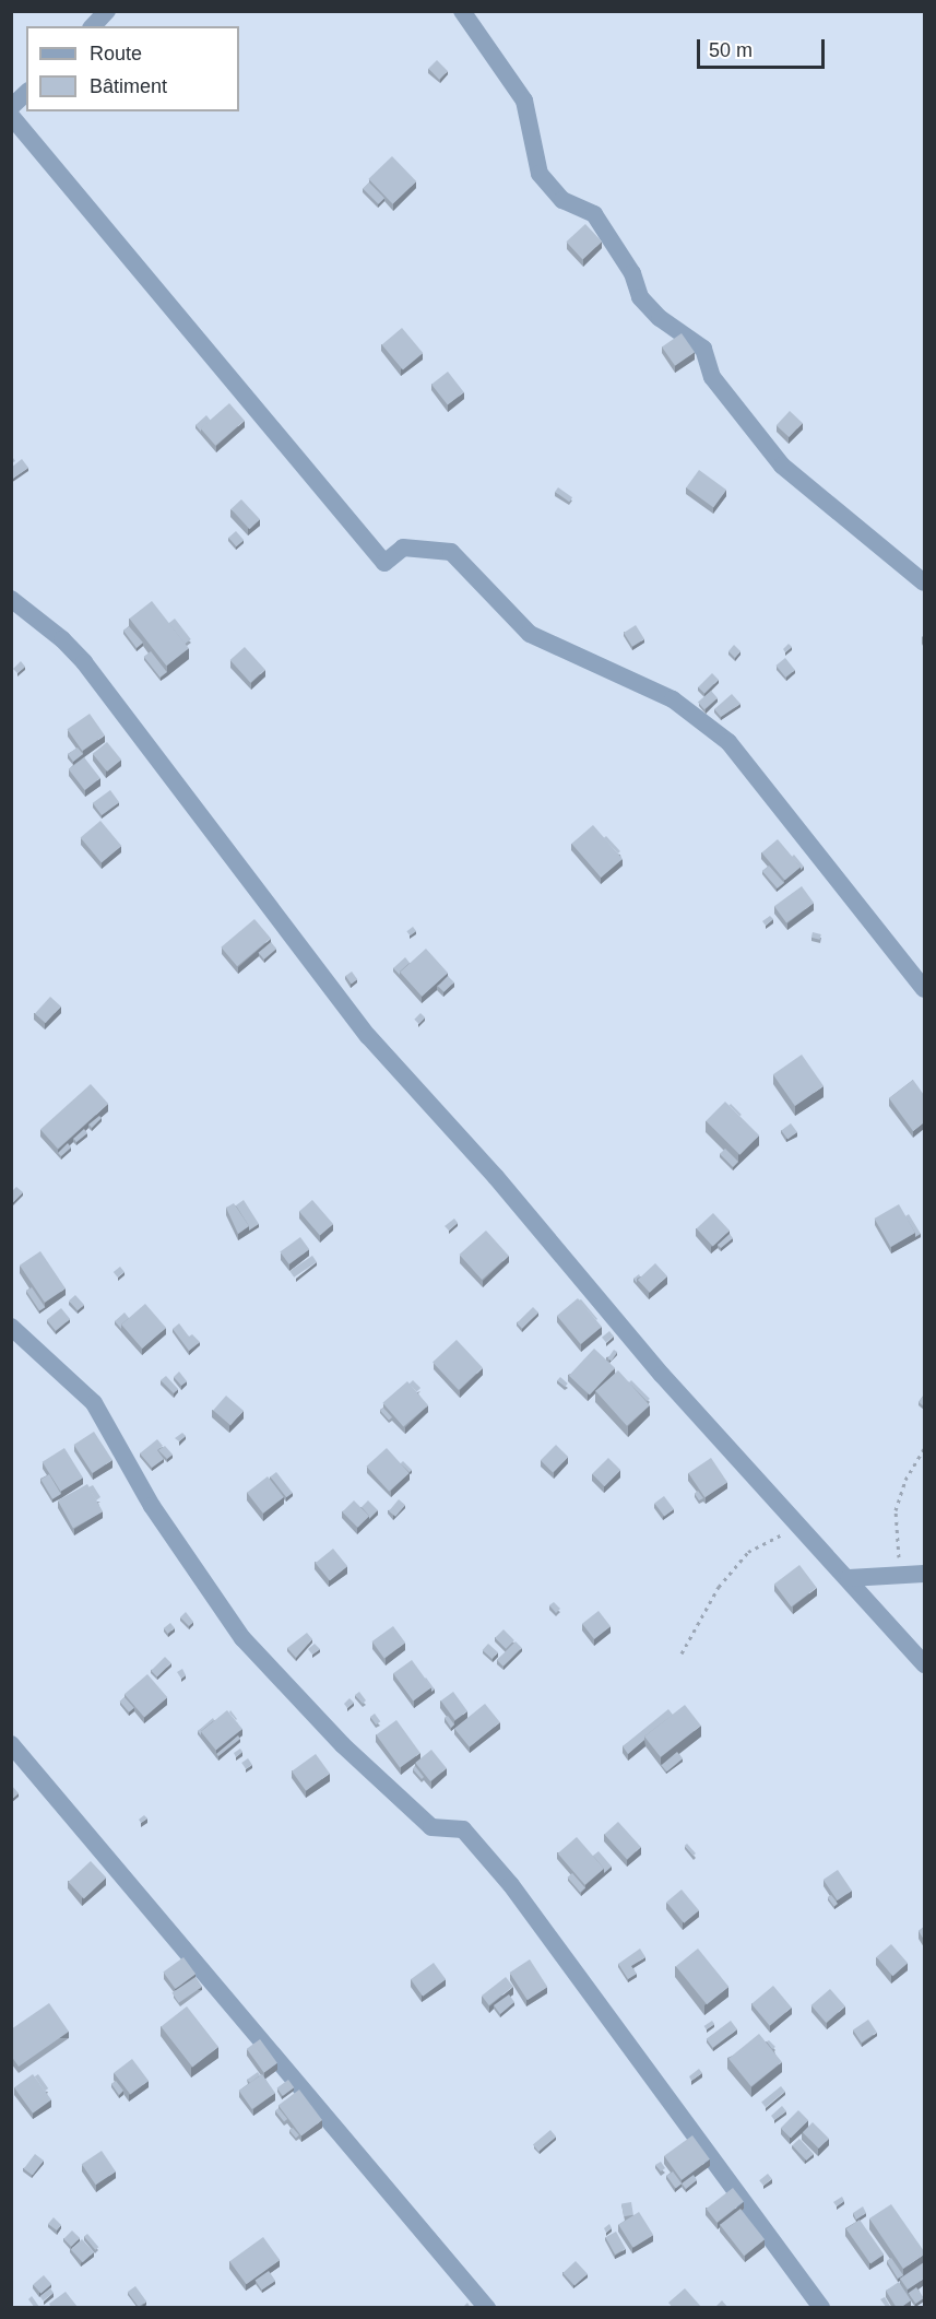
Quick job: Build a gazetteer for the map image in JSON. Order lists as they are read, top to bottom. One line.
{"legend":["Route","Bâtiment"],"scale_bar":"50 m"}
